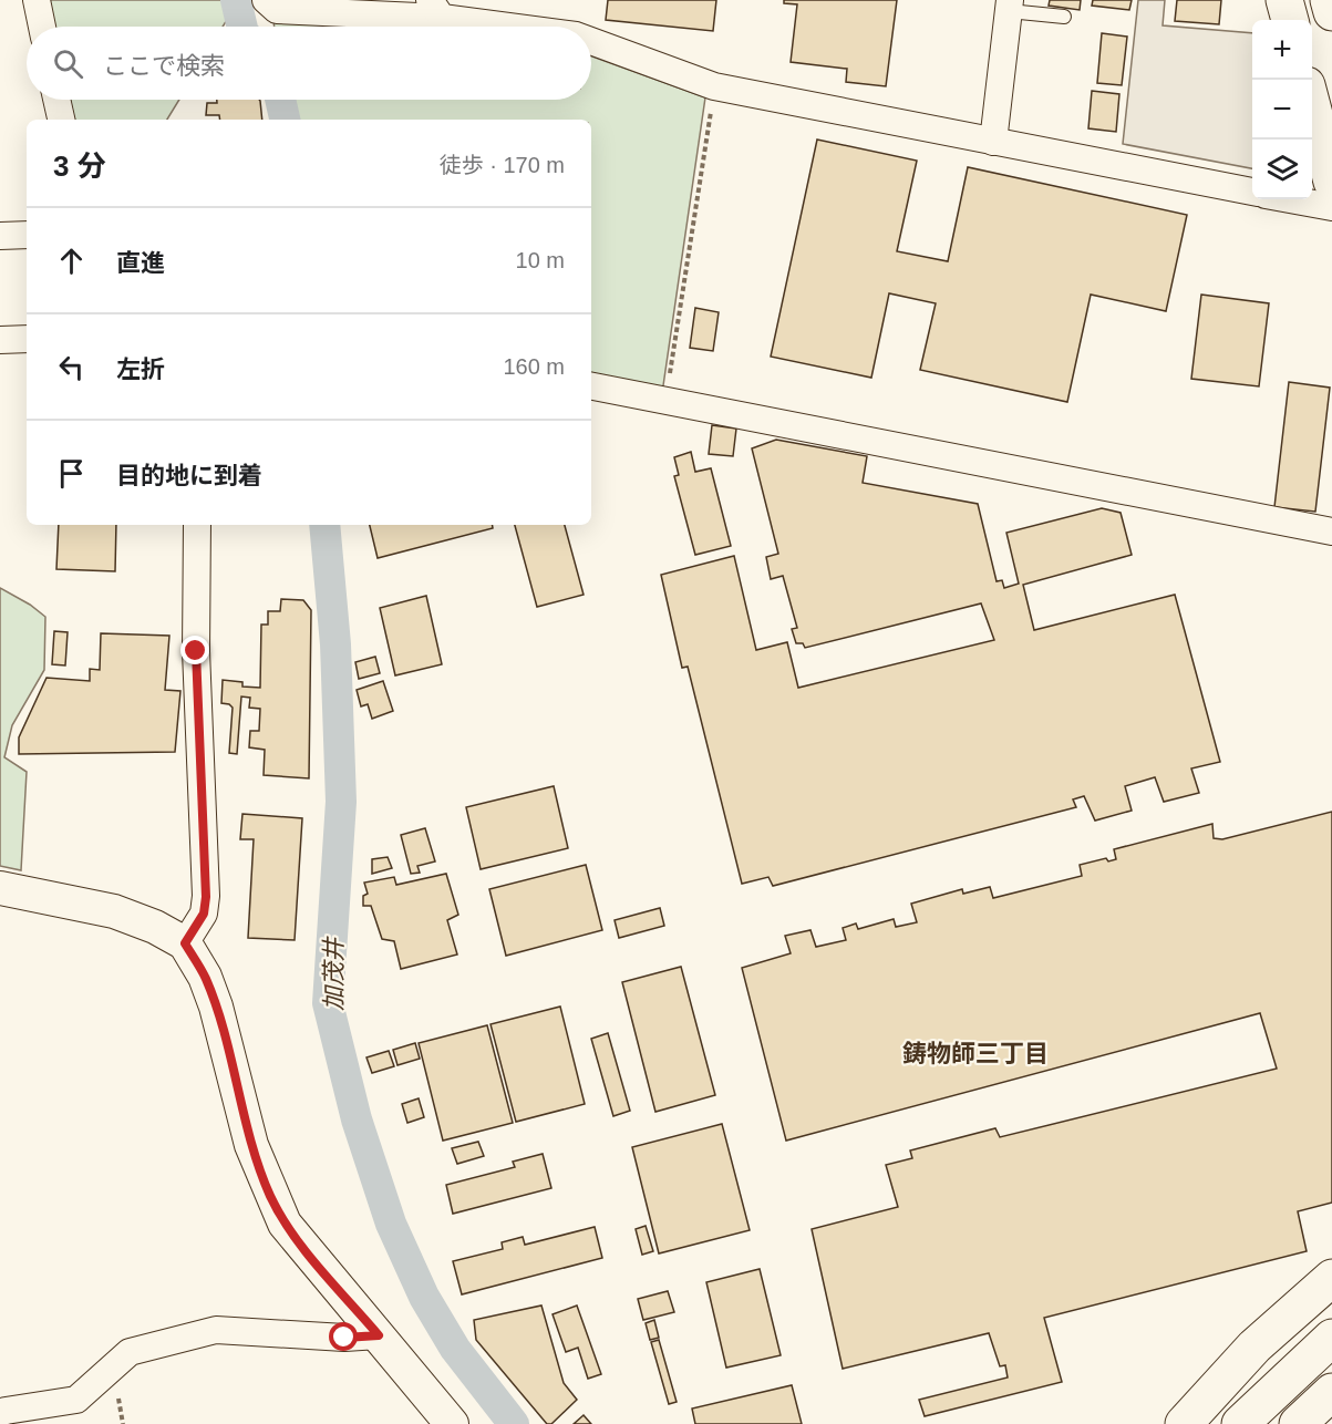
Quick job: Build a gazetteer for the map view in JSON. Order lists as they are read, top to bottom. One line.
{"districts":["鋳物師三丁目"],"water":["加茂井"],"page":{"map_buttons":["+","−"],"search":"ここで検索","heading":["3 分","徒歩 · 170 m"],"list":[["直進","10 m"],["左折","160 m"],"目的地に到着"]}}
